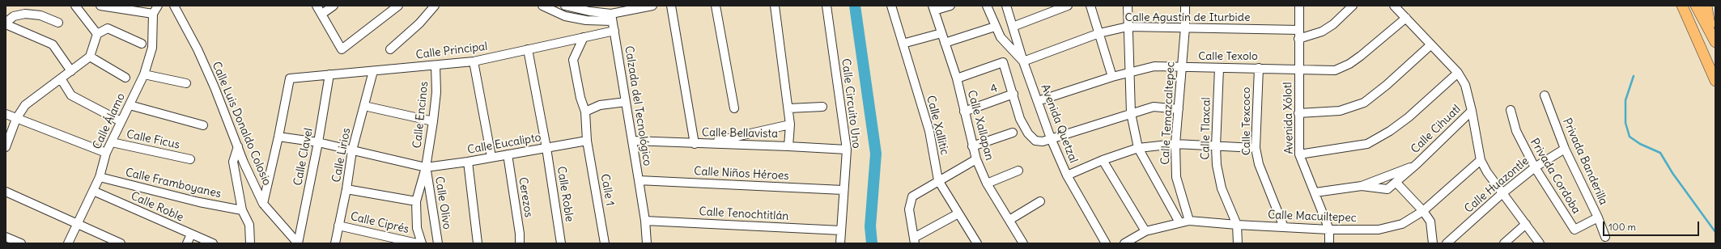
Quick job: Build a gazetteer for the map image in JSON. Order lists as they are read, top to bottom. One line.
{"streets":{"street":["Calle Agustín de Iturbide","Calle Principal","Calle Texolo","4","Calle Circuito Uno","Calzada del Tecnológico","Calle Temazcaltepec","Calle Encinos","Avenida Xólotl","Calle Álamo","Calle Texcoco","Calle Luis Donaldo Colosio","Avenida Quetzal","Calle Xallitic","Calle Xallapan","Calle Tlaxcal","Calle Cihuatl","Calle Bellavista","Calle Ficus","Calle Eucalipto","Calle Lirios","Calle Clavel","Privada Banderilla","Calle Niños Héroes","Privada Cordoba","Calle Framboyanes","Calle Huazontle","Calle 1","Calle Roble","Cerezos","Calle Olivo","Calle Tenochtitlán","Calle Macuiltepec","Calle Ciprés"]},"crossings":[["Calle Agustín de Iturbide","Calle Temazcaltepec"],["Calle Agustín de Iturbide","Avenida Xólotl"],["Calle Agustín de Iturbide","Avenida Quetzal"],["Calle Principal","Calzada del Tecnológico"],["Calle Principal","Calle Encinos"],["Calle Principal","Calle Lirios"],["Calle Principal","Calle Clavel"],["Calle Principal","Calle 1"],["Calle Principal","Calle Roble"],["Calle Texolo","Calle Temazcaltepec"],["Calle Texolo","Avenida Xólotl"],["Calle Texolo","Calle Texcoco"],["Calle Texolo","Avenida Quetzal"],["Calle Texolo","Calle Tlaxcal"],["4","Calle Xallapan"],["Calle Circuito Uno","Calle Bellavista"],["Calle Circuito Uno","Calle Niños Héroes"],["Calle Circuito Uno","Calle Tenochtitlán"],["Calzada del Tecnológico","Calle Bellavista"],["Calzada del Tecnológico","Calle Niños Héroes"],["Calzada del Tecnológico","Calle Tenochtitlán"],["Calle Temazcaltepec","Calle Macuiltepec"],["Calle Encinos","Calle Eucalipto"],["Calle Encinos","Calle Olivo"],["Avenida Xólotl","Calle Cihuatl"],["Avenida Xólotl","Calle Macuiltepec"],["Calle Álamo","Calle Ficus"],["Calle Álamo","Calle Framboyanes"],["Calle Álamo","Calle Roble"],["Calle Texcoco","Calle Macuiltepec"],["Calle Luis Donaldo Colosio","Calle Clavel"],["Calle Tlaxcal","Calle Macuiltepec"],["Calle Eucalipto","Calle 1"],["Calle Eucalipto","Calle Roble"],["Calle Eucalipto","Cerezos"],["Calle Eucalipto","Calle Olivo"],["Calle Lirios","Calle Ciprés"],["Privada Banderilla","Privada Cordoba"],["Privada Banderilla","Calle Huazontle"],["Privada Cordoba","Calle Huazontle"]],"scale_bar":"100 m"}
